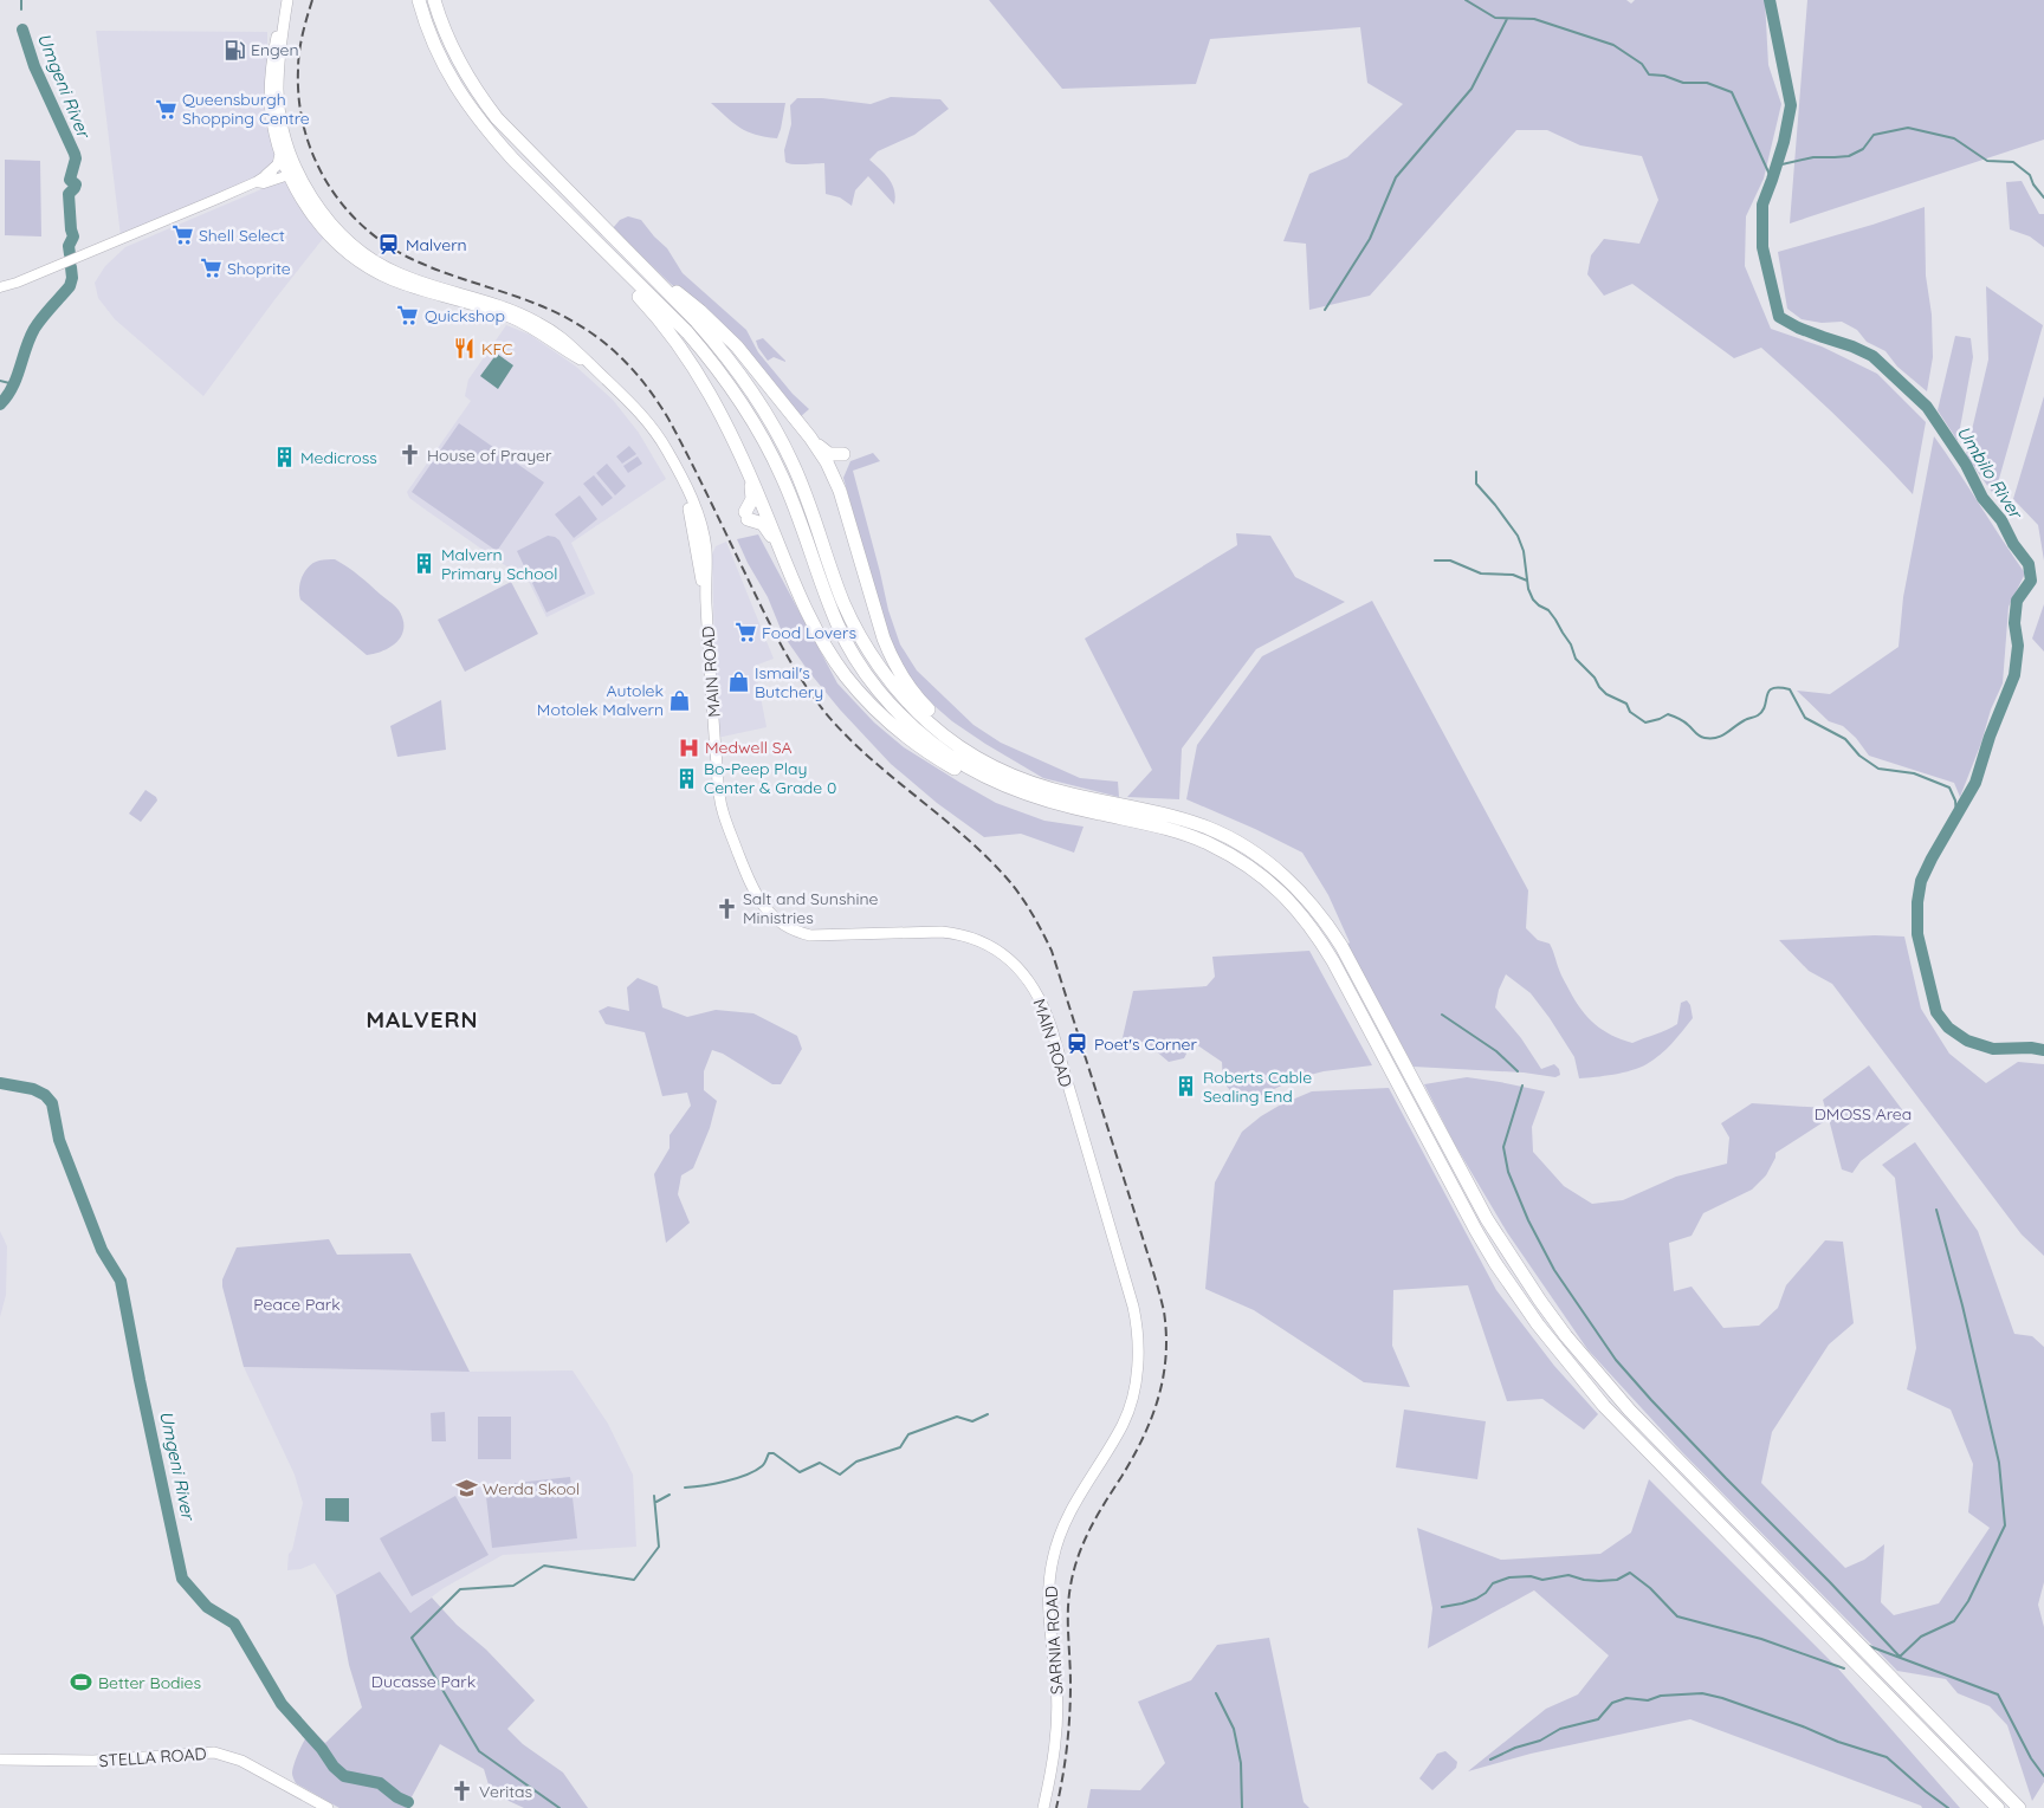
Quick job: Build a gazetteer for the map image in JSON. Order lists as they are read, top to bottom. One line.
{"streets":{"main road":["MAIN ROAD","SARNIA ROAD","STELLA ROAD"]},"crossings":[["MAIN ROAD","SARNIA ROAD"]],"districts":["MALVERN"],"water":["Umgeni River","Umbilo River"],"parks":["DMOSS Area","Peace Park","Ducasse Park"],"places":{"fuel station":["Engen"],"supermarket":["Queensburgh Shopping Centre","Shell Select","Shoprite","Quickshop","Food Lovers"],"station":["Malvern","Poet's Corner"],"restaurant":["KFC"],"church":["House of Prayer","Salt and Sunshine Ministries","Veritas"],"building":["Medicross","Malvern Primary School","Bo-Peep Play Center & Grade 0","Roberts Cable Sealing End"],"shop":["Ismail's Butchery","Autolek Motolek Malvern"],"hospital":["Medwell SA"],"school or university":["Werda Skool"],"sports":["Better Bodies"]}}
